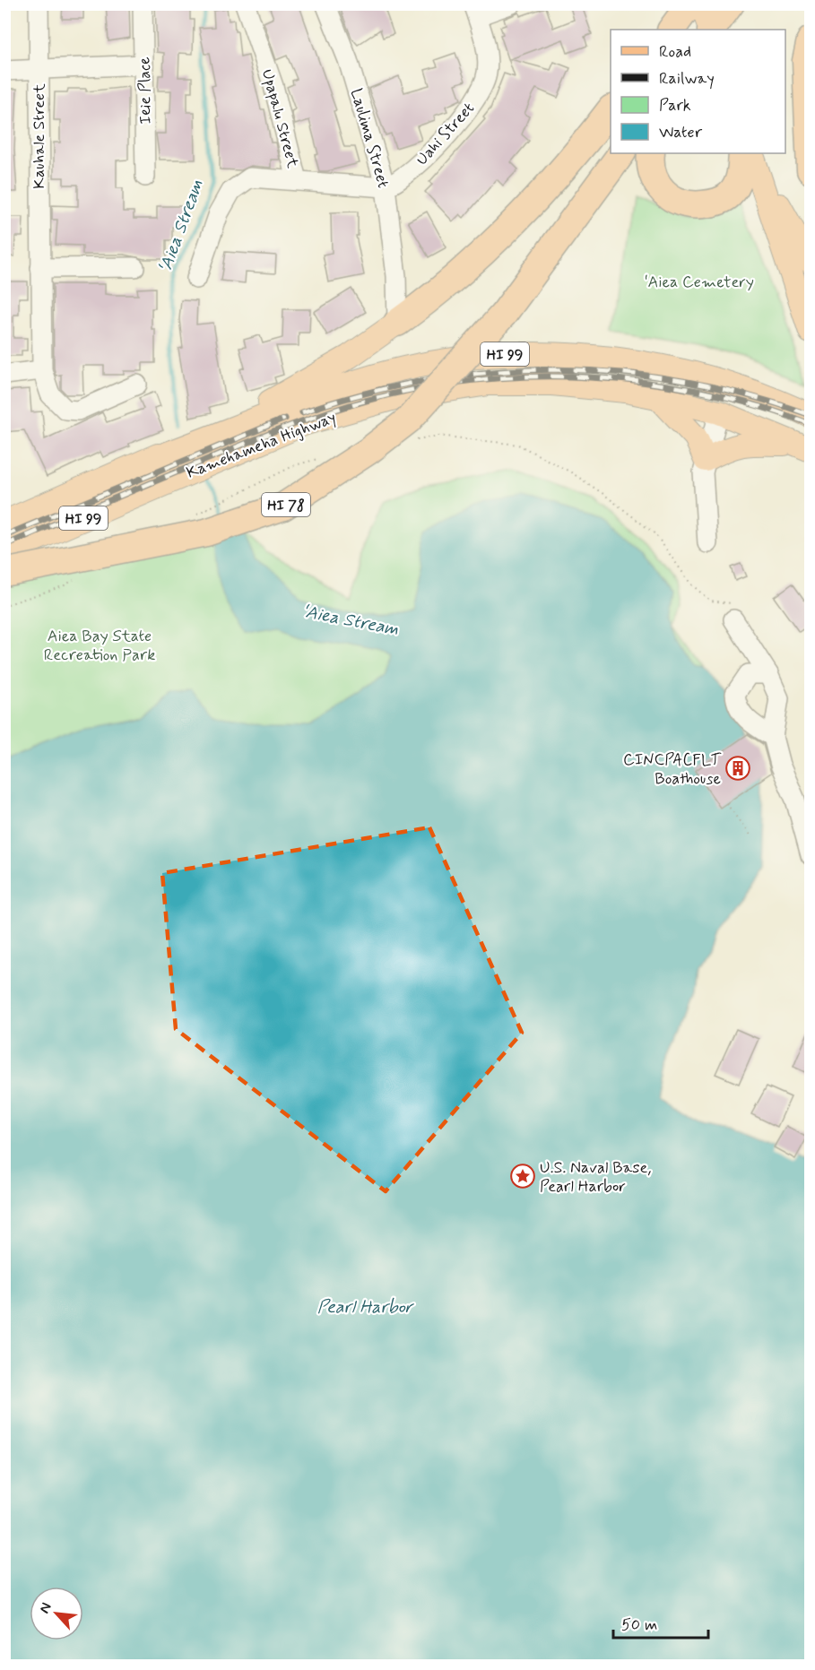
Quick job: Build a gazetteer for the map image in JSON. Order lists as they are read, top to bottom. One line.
{"streets":{"highway":["HI 78"],"main road":["HI 99","Kamehameha Highway"],"street":["Ieie Place","Upapalu Street","Uahi Street","Kauhale Street","Laulima Street"]},"crossings":[["Upapalu Street","Uahi Street"],["Upapalu Street","Laulima Street"],["Uahi Street","Laulima Street"],["Laulima Street","Kamehameha Highway"]],"water":["ʻAiea Stream","Pearl Harbor"],"parks":["ʻAiea Cemetery","Aiea Bay State Recreation Park"],"places":{"building":["CINCPACFLT Boathouse"],"place":["U.S. Naval Base, Pearl Harbor"]},"legend":["Road","Railway","Park","Water"],"scale_bar":"50 m","north":"top left"}
